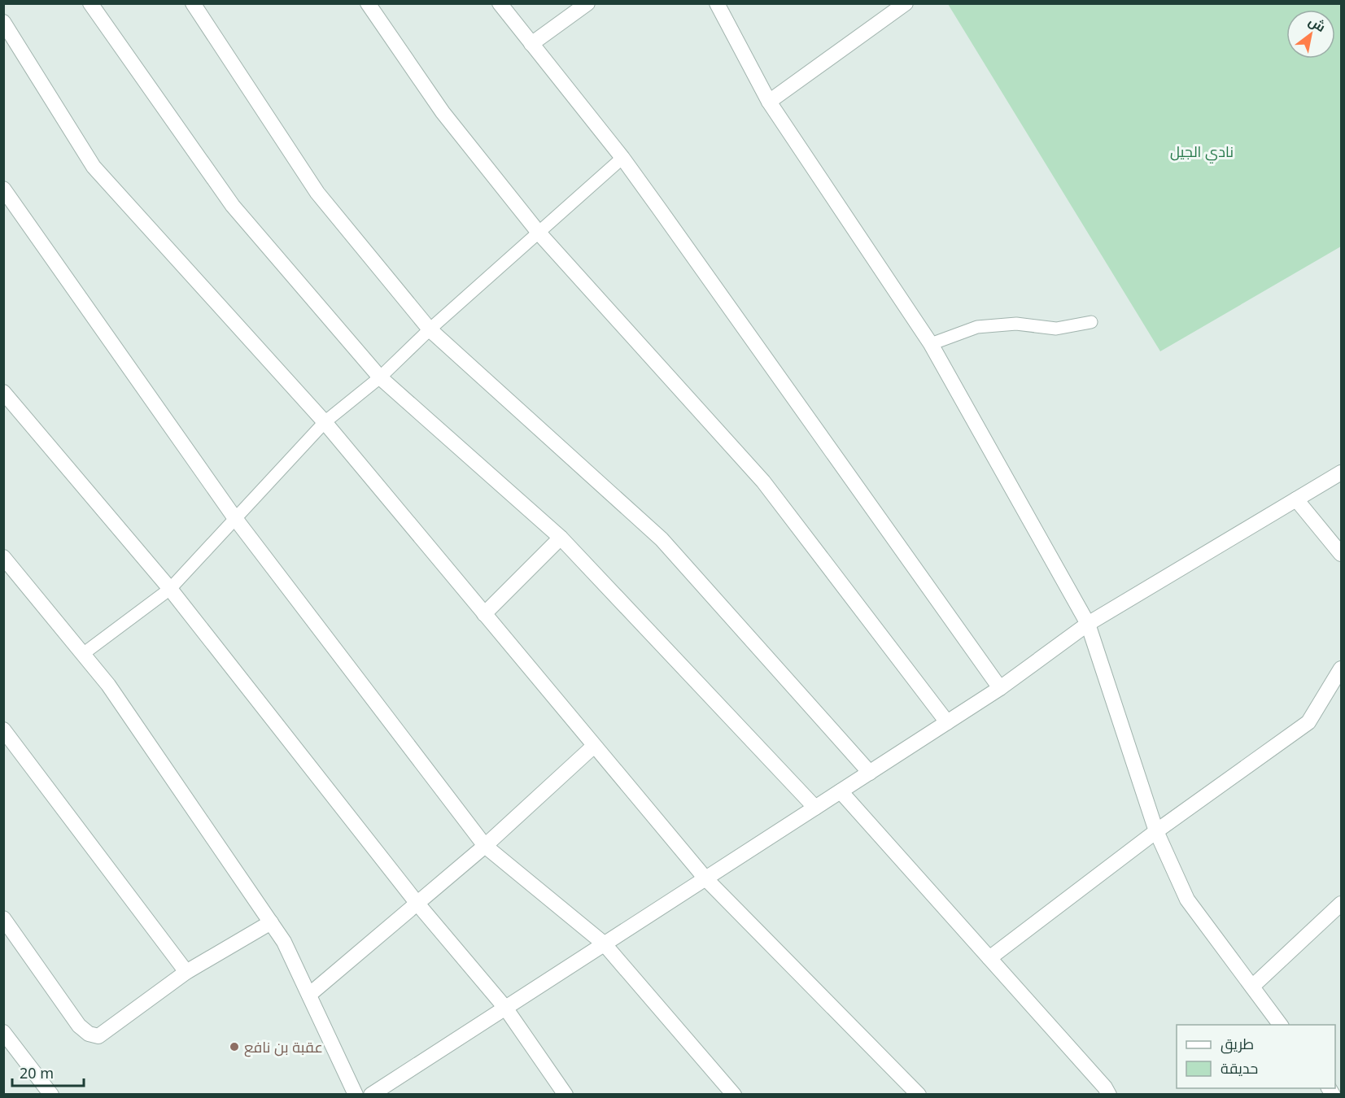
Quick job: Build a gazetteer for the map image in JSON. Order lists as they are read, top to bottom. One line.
{"parks":["نادي الجيل"],"places":["عقبة بن نافع"],"legend":["طريق","حديقة"],"scale_bar":"20 m","north":"top right"}
